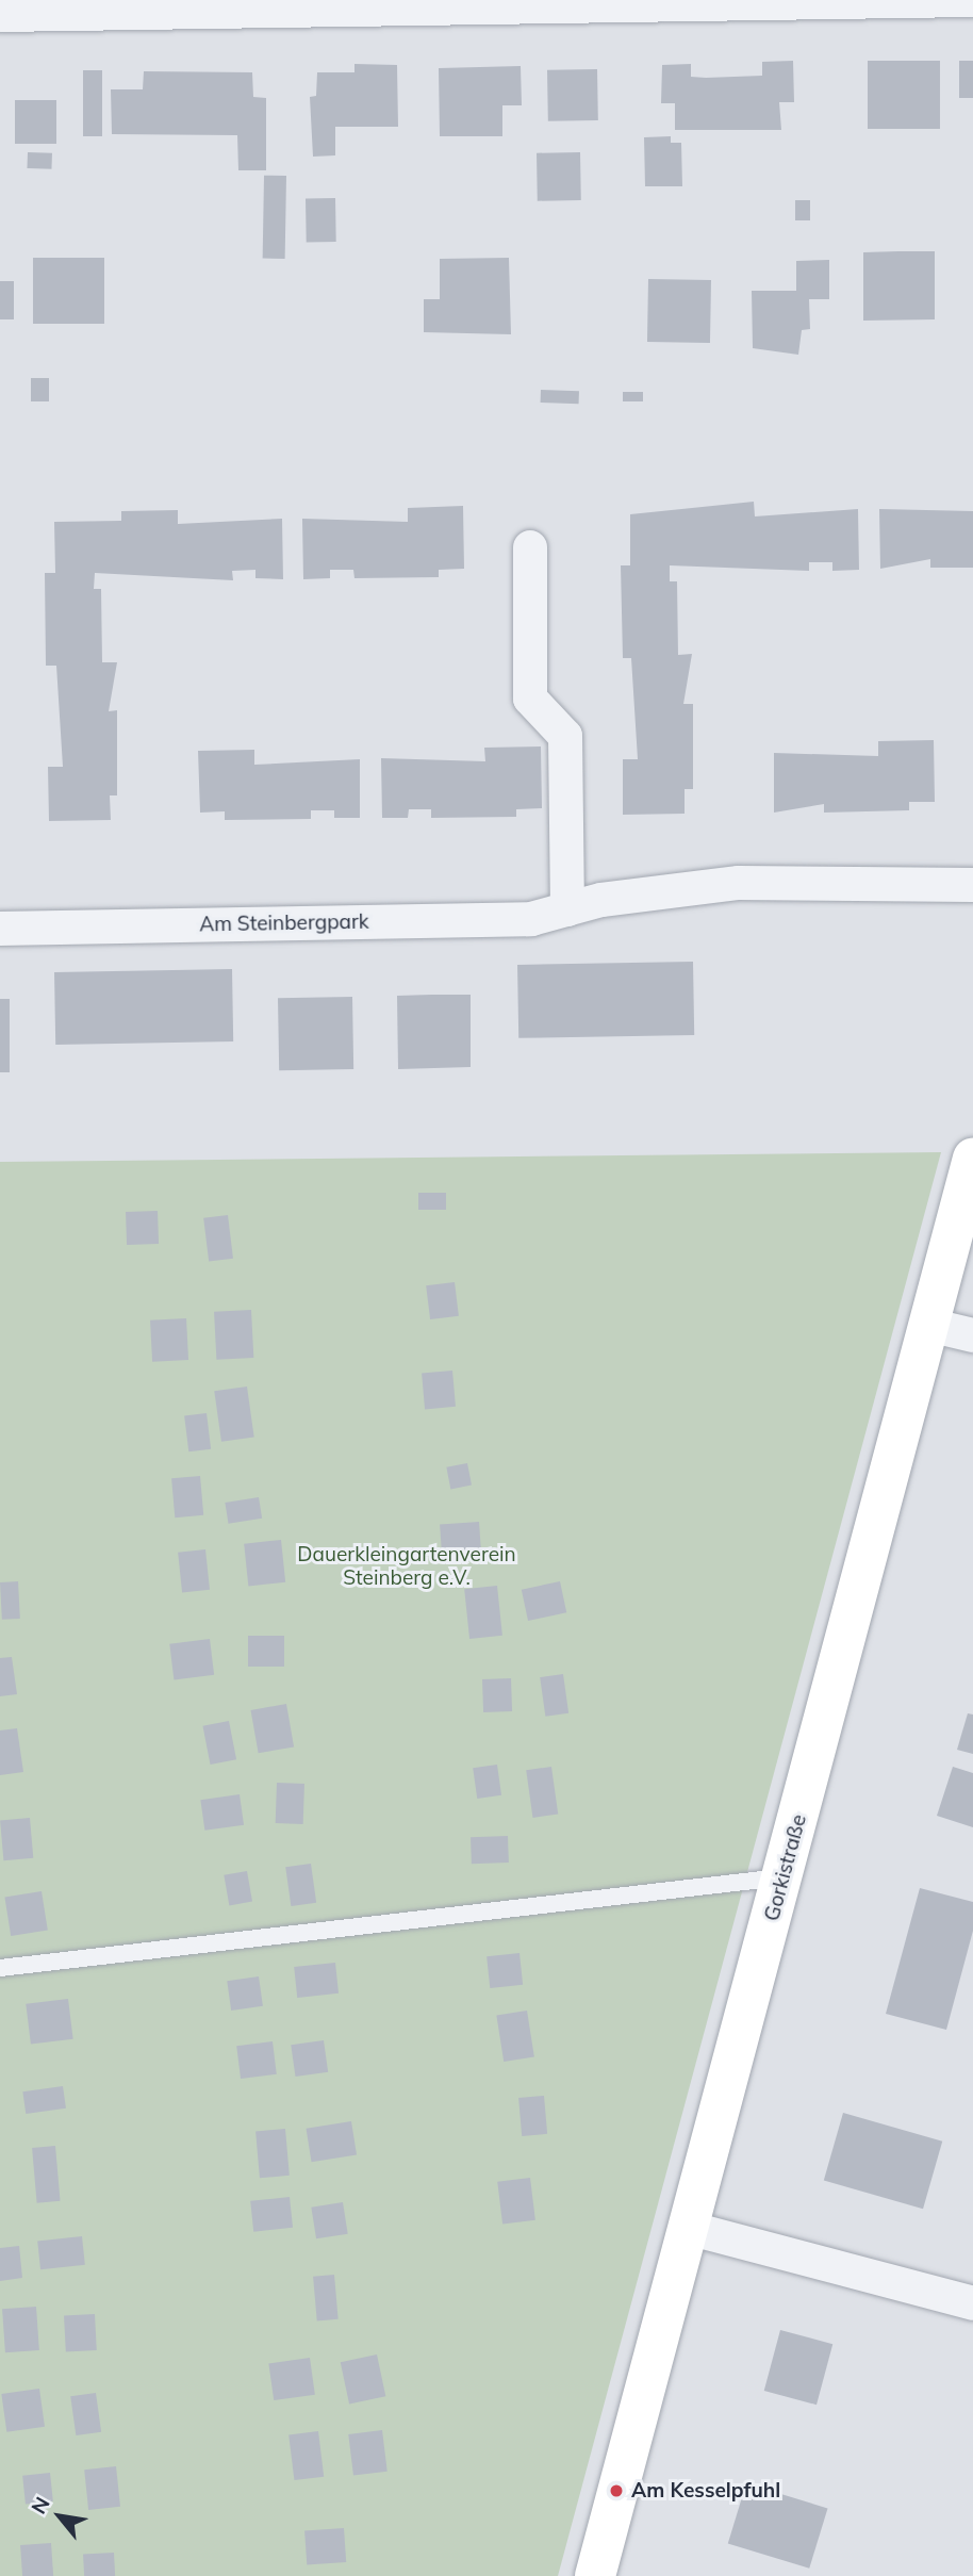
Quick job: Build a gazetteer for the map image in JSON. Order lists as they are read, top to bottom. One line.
{"streets":{"main road":["Gorkistraße"],"street":["Am Steinbergpark"]},"parks":["Dauerkleingartenverein Steinberg e.V."],"places":["Am Kesselpfuhl"],"north":"top left"}
